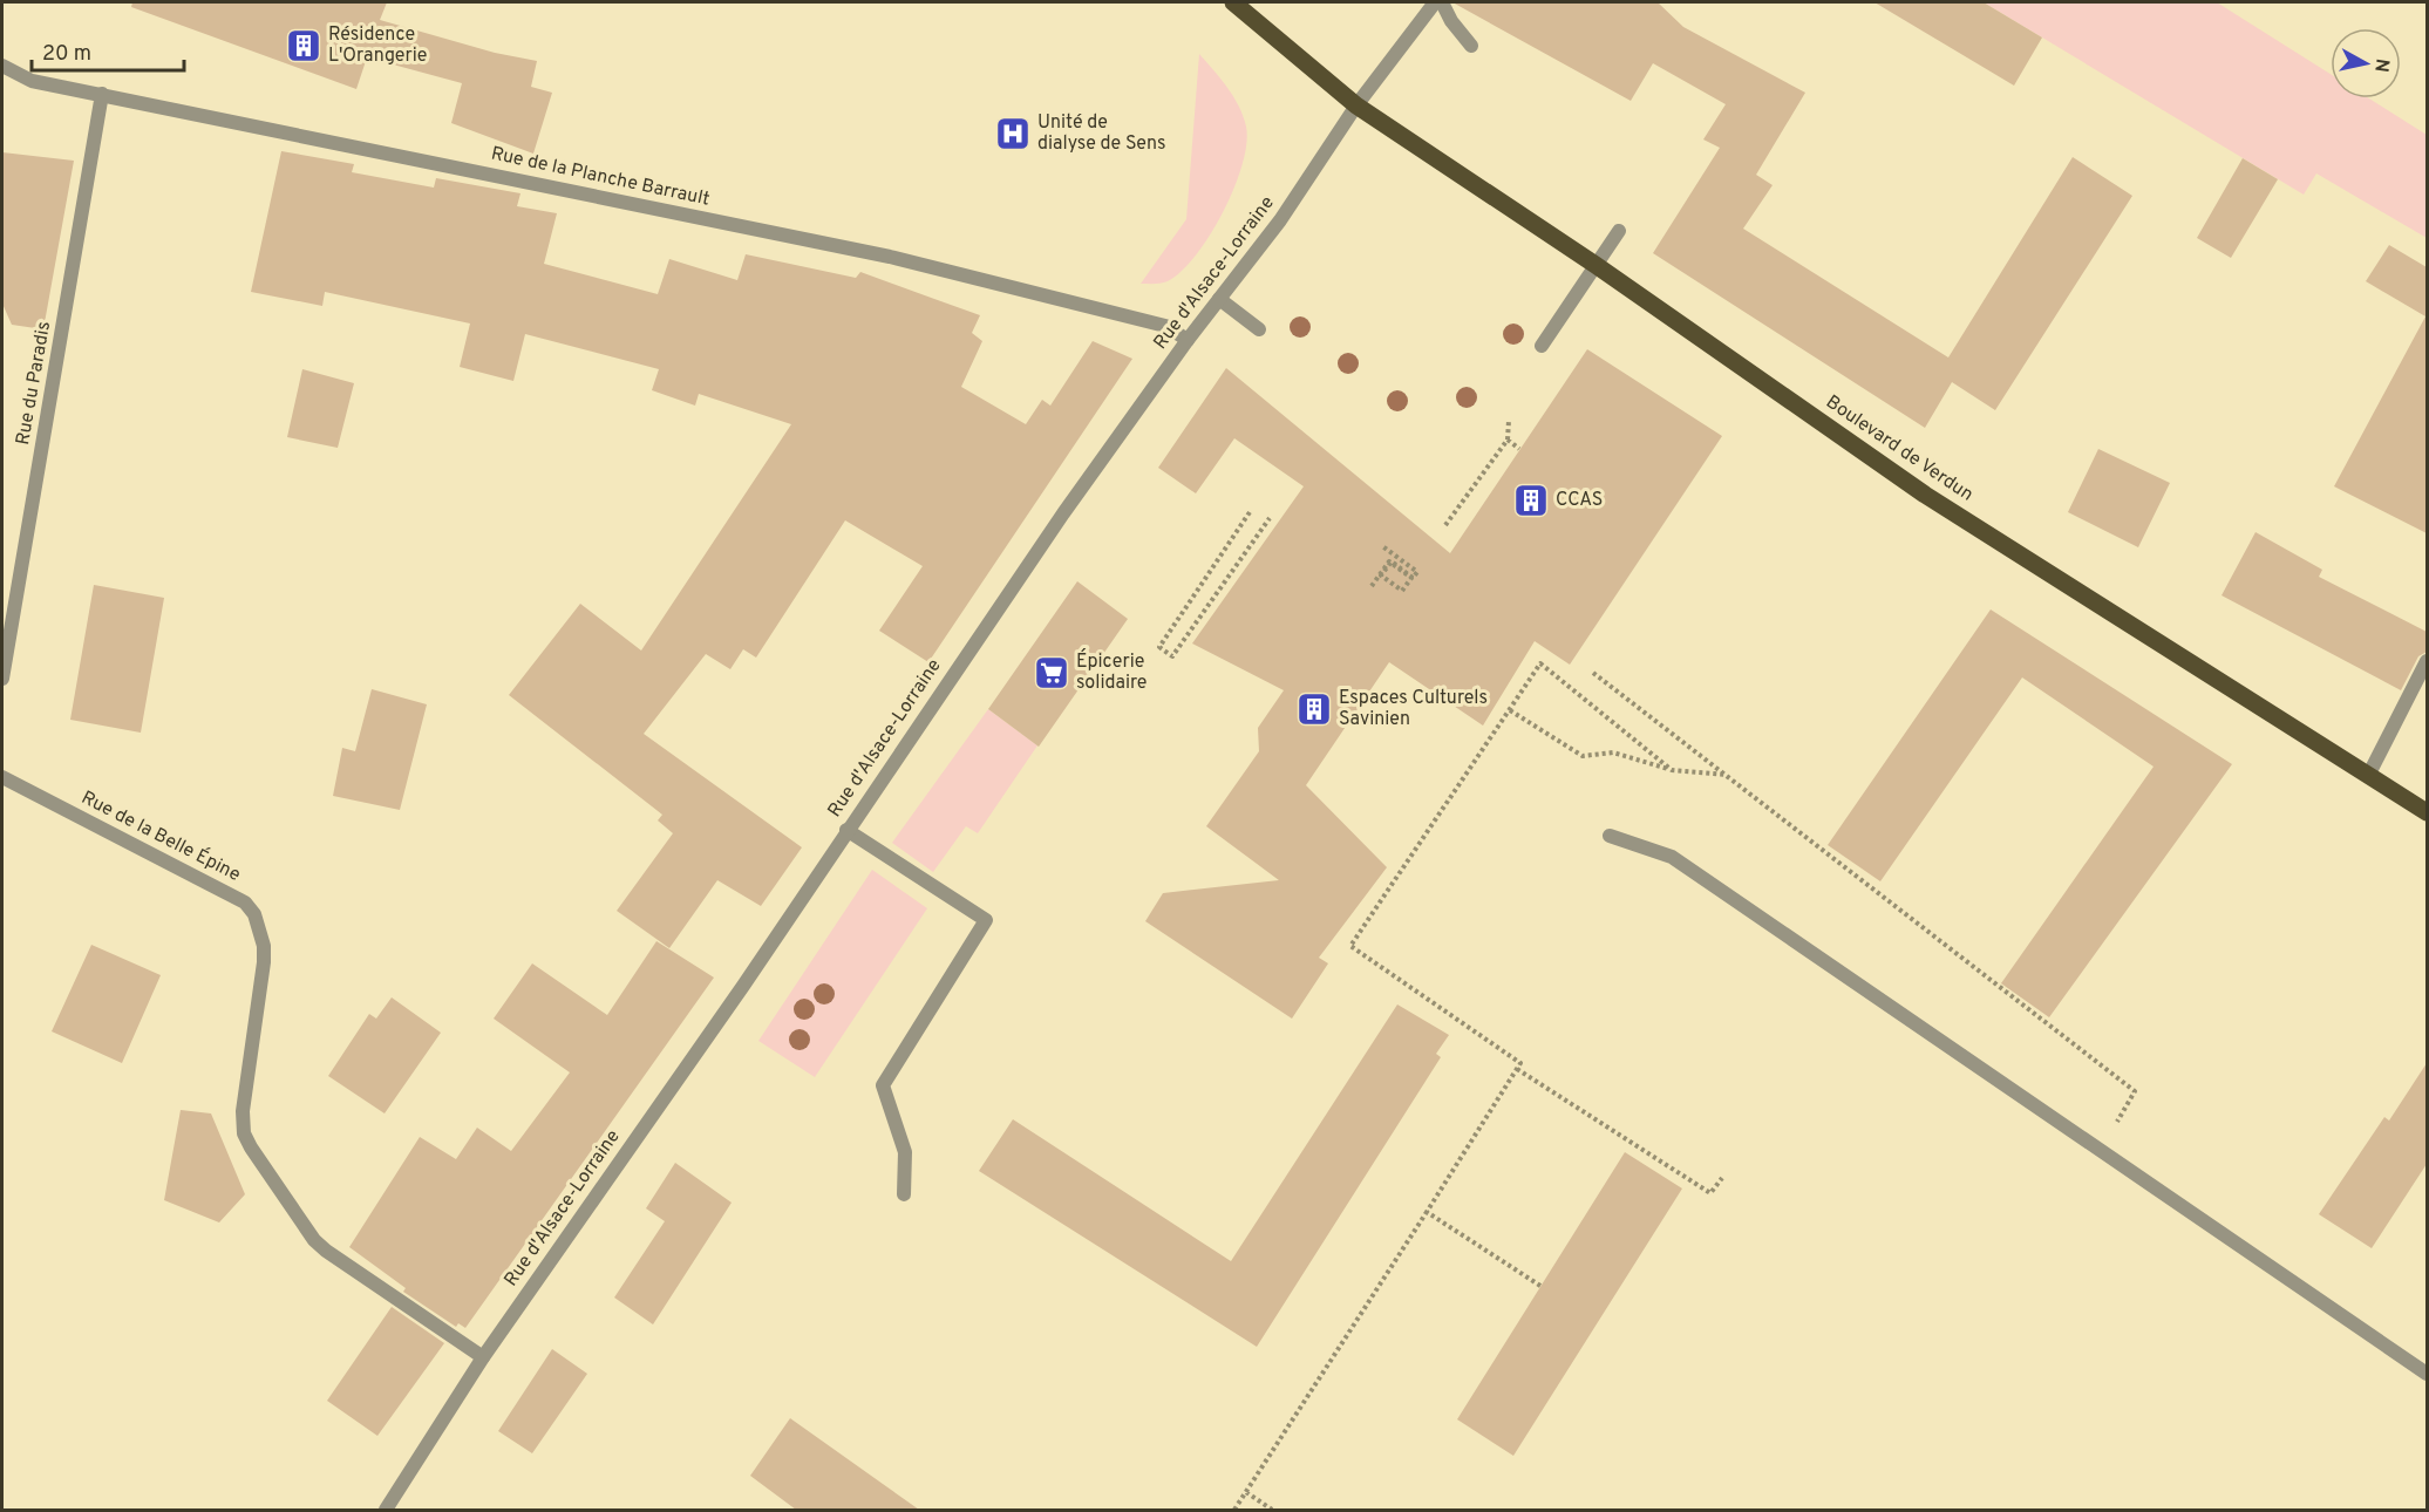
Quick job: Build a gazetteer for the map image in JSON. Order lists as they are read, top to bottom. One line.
{"streets":{"main road":["Boulevard de Verdun"],"street":["Rue de la Planche Barrault","Rue d'Alsace-Lorraine","Rue du Paradis","Rue de la Belle Épine"]},"crossings":[["Rue de la Planche Barrault","Rue d'Alsace-Lorraine"],["Rue de la Planche Barrault","Rue du Paradis"],["Rue d'Alsace-Lorraine","Boulevard de Verdun"],["Rue d'Alsace-Lorraine","Rue de la Belle Épine"]],"places":{"building":["Résidence L'Orangerie","CCAS","Espaces Culturels Savinien"],"hospital":["Unité de dialyse de Sens"],"supermarket":["Épicerie solidaire"]},"scale_bar":"20 m","north":"right"}
